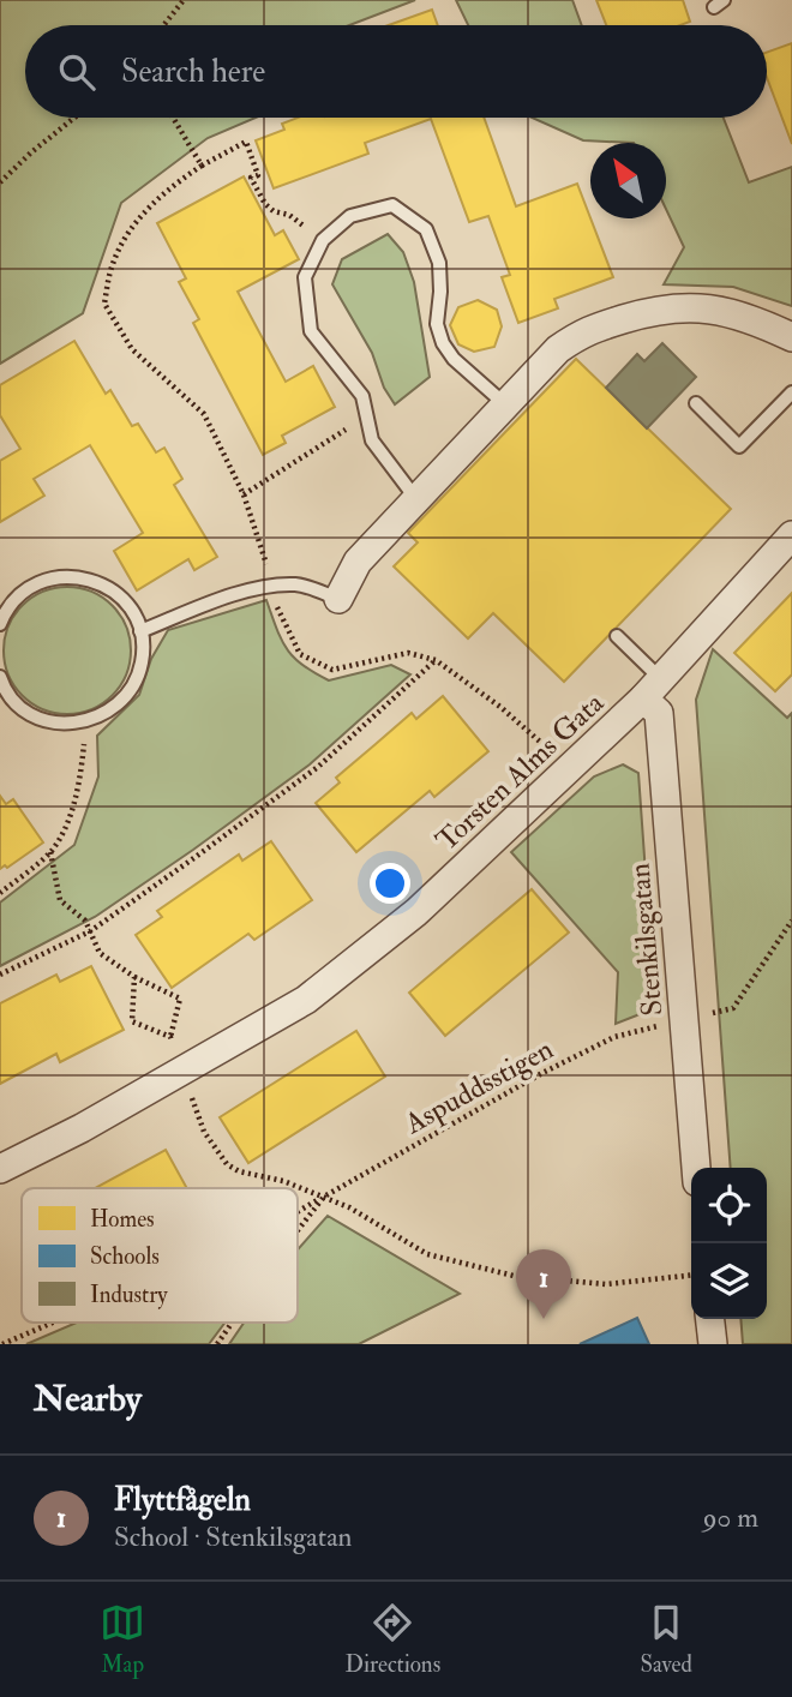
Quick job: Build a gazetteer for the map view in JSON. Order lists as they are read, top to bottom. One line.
{"streets":{"street":["Torsten Alms Gata","Stenkilsgatan"],"path":["Aspuddsstigen"]},"crossings":[["Torsten Alms Gata","Stenkilsgatan"],["Stenkilsgatan","Aspuddsstigen"]],"legend":["Homes","Schools","Industry"],"north":"top left","page":{"search":"Search here","pins":"1","heading":"Nearby","list":[{"mark":"1","name":"Flyttfågeln","note":"School · Stenkilsgatan","value":"90 m"}],"nav":["Map","Directions","Saved"]}}
